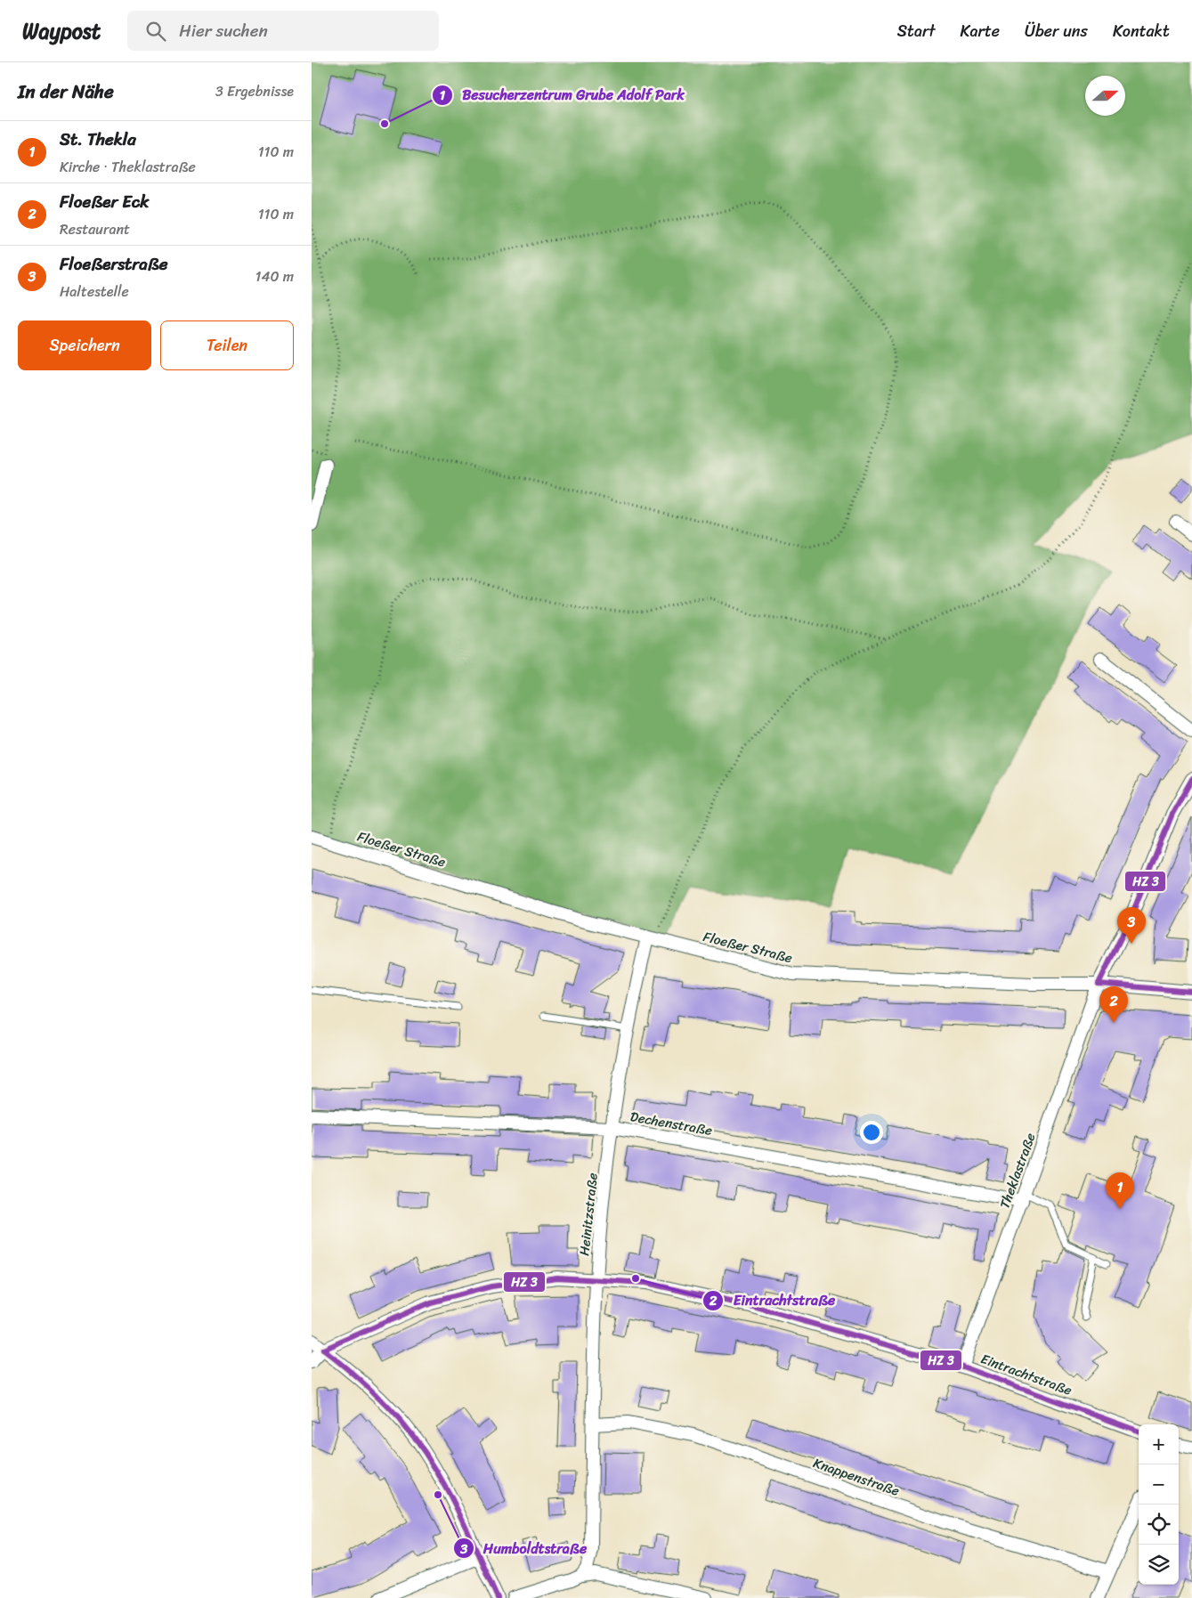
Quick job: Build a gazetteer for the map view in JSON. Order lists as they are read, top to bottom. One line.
{"streets":{"street":["Floeßer Straße","Dechenstraße","Theklastraße","Heinitzstraße","Eintrachtstraße","Knappenstraße"]},"crossings":[["Floeßer Straße","Theklastraße"],["Floeßer Straße","Heinitzstraße"],["Dechenstraße","Theklastraße"],["Dechenstraße","Heinitzstraße"],["Theklastraße","Eintrachtstraße"],["Heinitzstraße","Eintrachtstraße"],["Heinitzstraße","Knappenstraße"]],"places":["Besucherzentrum Grube Adolf Park","Eintrachtstraße","Humboldtstraße"],"north":"right","page":{"header":"Waypost","search":"Hier suchen","nav":["Start","Karte","Über uns","Kontakt"],"heading":["In der Nähe","3 Ergebnisse"],"list":[{"mark":"1","name":"St. Thekla","note":"Kirche · Theklastraße","value":"110 m"},{"mark":"2","name":"Floeßer Eck","note":"Restaurant","value":"110 m"},{"mark":"3","name":"Floeßerstraße","note":"Haltestelle","value":"140 m"}],"buttons":["Speichern","Teilen"],"pins":["3","2","1"],"map_buttons":["+","−"]}}
